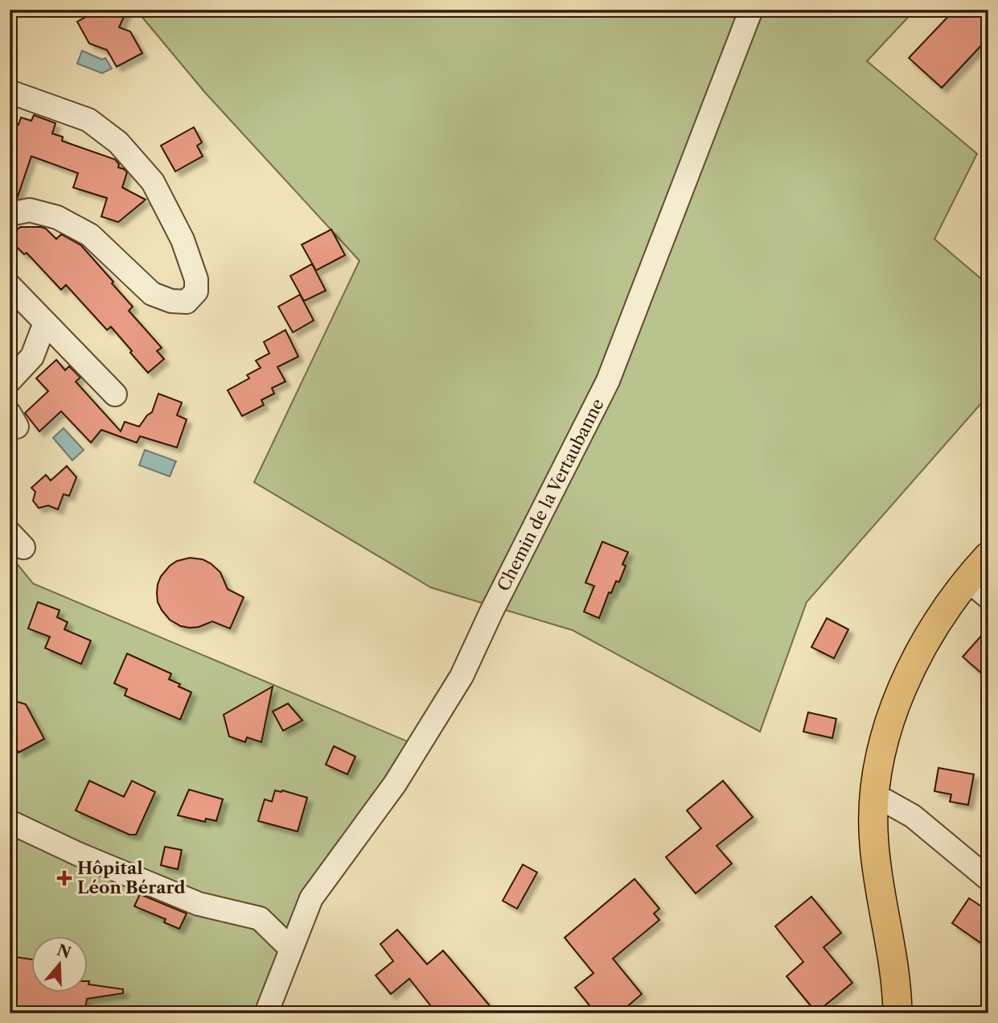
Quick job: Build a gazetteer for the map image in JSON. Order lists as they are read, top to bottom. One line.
{"streets":{"street":["Chemin de la Vertaubanne"]},"places":{"health":["Hôpital Léon Bérard"]},"north":"top"}
